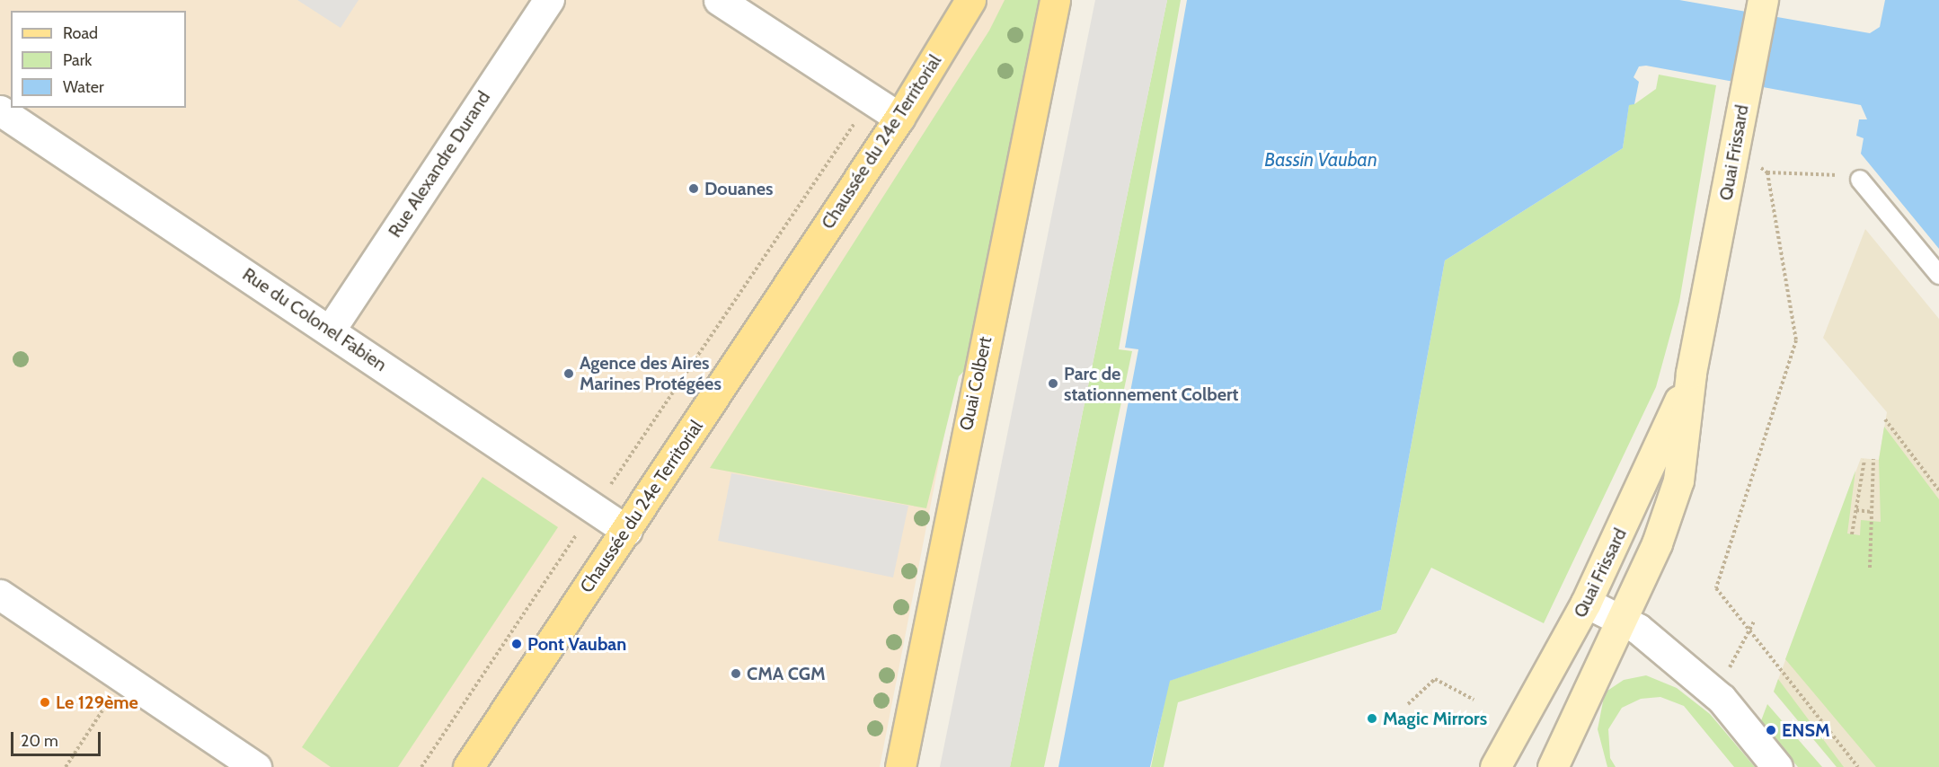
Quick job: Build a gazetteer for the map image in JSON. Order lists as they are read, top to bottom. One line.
{"streets":{"main road":["Chaussée du 24e Territorial","Quai Colbert"],"street":["Quai Frissard","Rue Alexandre Durand","Rue du Colonel Fabien"]},"crossings":[["Chaussée du 24e Territorial","Rue du Colonel Fabien"],["Rue Alexandre Durand","Rue du Colonel Fabien"]],"water":["Bassin Vauban"],"places":["Douanes","Agence des Aires Marines Protégées","Parc de stationnement Colbert","Pont Vauban","CMA CGM","Le 129ème","Magic Mirrors","ENSM"],"legend":["Road","Park","Water"],"scale_bar":"20 m"}
